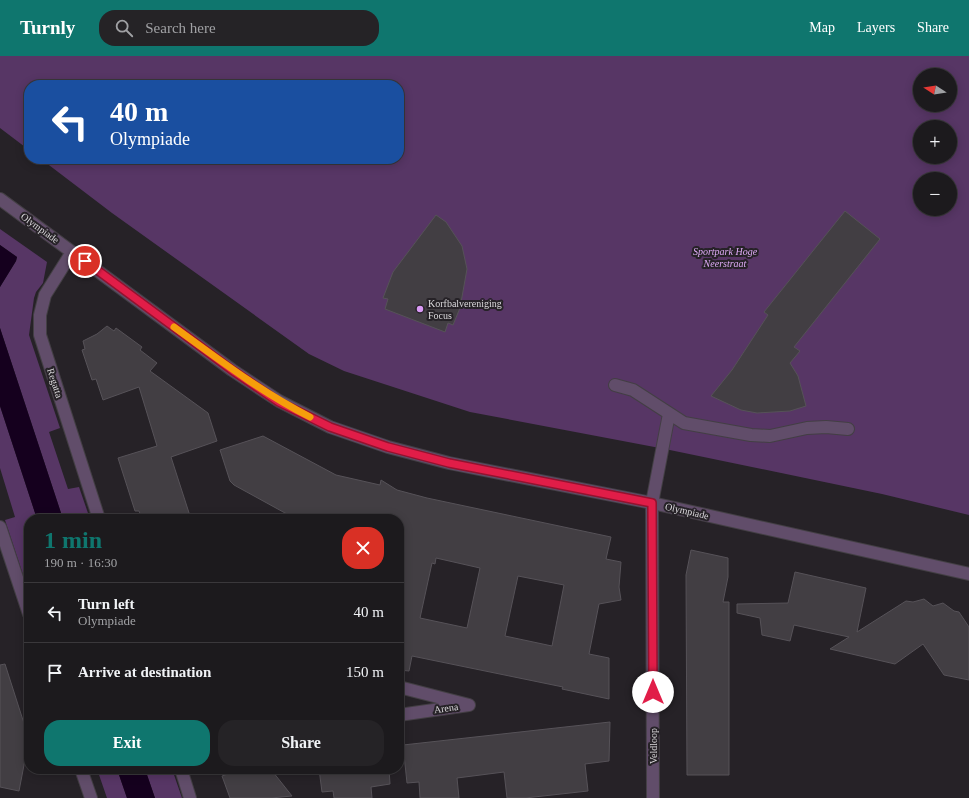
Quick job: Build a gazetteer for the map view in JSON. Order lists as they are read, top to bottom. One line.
{"streets":{"street":["Olympiade","Regatta","Arena","Veldloop"]},"crossings":[["Olympiade","Regatta"],["Olympiade","Veldloop"]],"parks":["Sportpark Hoge Neerstraat"],"places":["Korfbalvereniging Focus"],"north":"left","page":{"header":"Turnly","search":"Search here","nav":["Map","Layers","Share"],"map_buttons":["+","−"],"turn":["40 m","Olympiade"],"heading":["1 min","190 m · 16:30"],"list":[{"name":"Turn left","note":"Olympiade","value":"40 m"},{"name":"Arrive at destination","value":"150 m"}],"buttons":["Exit","Share"]}}
